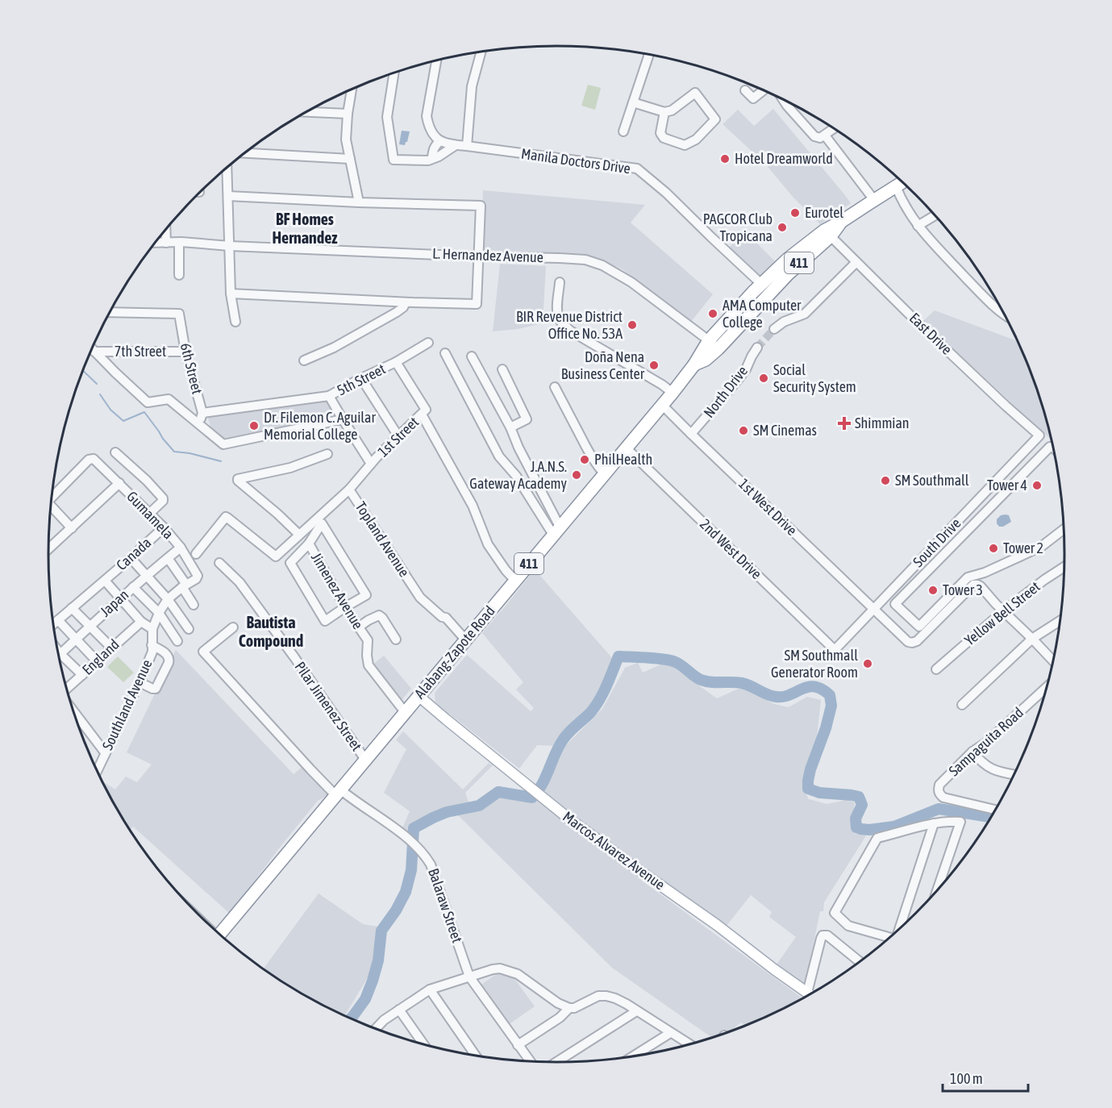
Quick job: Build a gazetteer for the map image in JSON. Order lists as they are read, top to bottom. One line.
{"streets":{"highway":["411","Alabang-Zapote Road"],"main road":["Marcos Alvarez Avenue"],"street":["Manila Doctors Drive","L. Hernandez Avenue","East Drive","7th Street","6th Street","5th Street","North Drive","1st Street","1st West Drive","Gumamela","Topland Avenue","South Drive","2nd West Drive","Canada","Jimenez Avenue","Japan","Yellow Bell Street","England","Southland Avenue","Pilar Jimenez Street","Sampaguita Road","Balaraw Street"]},"crossings":[["Manila Doctors Drive","Alabang-Zapote Road"],["L. Hernandez Avenue","Alabang-Zapote Road"],["East Drive","South Drive"],["East Drive","Alabang-Zapote Road"],["7th Street","6th Street"],["6th Street","5th Street"],["North Drive","1st West Drive"],["1st Street","Topland Avenue"],["1st West Drive","South Drive"],["1st West Drive","Yellow Bell Street"],["1st West Drive","Alabang-Zapote Road"],["Gumamela","Canada"],["Gumamela","Japan"],["Gumamela","Southland Avenue"],["Topland Avenue","Alabang-Zapote Road"],["South Drive","2nd West Drive"],["2nd West Drive","Alabang-Zapote Road"],["Canada","Japan"],["Canada","England"],["Canada","Southland Avenue"],["Jimenez Avenue","Alabang-Zapote Road"],["Alabang-Zapote Road","Pilar Jimenez Street"],["Alabang-Zapote Road","Marcos Alvarez Avenue"],["Alabang-Zapote Road","Balaraw Street"]],"districts":["BF Homes Hernandez","Bautista Compound"],"places":{"other":["Hotel Dreamworld","Eurotel","PAGCOR Club Tropicana","AMA Computer College","BIR Revenue District Office No. 53A","Doña Nena Business Center","Social Security System","Dr. Filemon C. Aguilar Memorial College","SM Cinemas","PhilHealth","J.A.N.S. Gateway Academy","SM Southmall","Tower 4","Tower 2","Tower 3","SM Southmall Generator Room"],"health":["Shimmian"]},"scale_bar":"100 m"}
